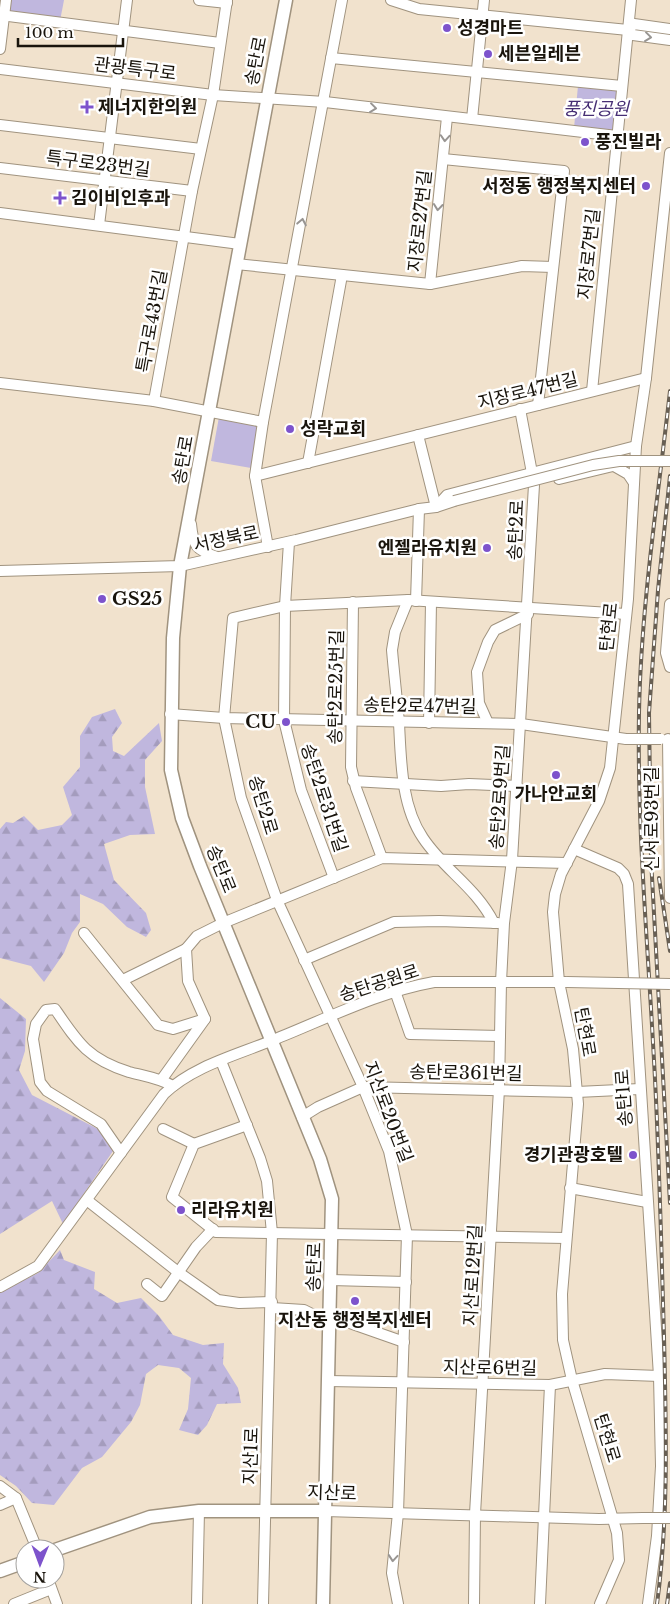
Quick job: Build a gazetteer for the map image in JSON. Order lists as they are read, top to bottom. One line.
{"streets":{"main road":["송탄로","지산로"],"street":["관광특구로","특구로23번길","지장로27번길","지장로7번길","특구로43번길","지장로47번길","송탄2로","서정북로","탄현로","송탄2로25번길","송탄2로47번길","송탄2로9번길","송탄2로31번길","신서로93번길","송탄공원로","송탄로361번길","송탄1로","지산로20번길","지산로12번길","지산로6번길","지산1로"]},"crossings":[["송탄로","관광특구로"],["송탄로","지장로27번길"],["송탄로","서정북로"],["송탄로","송탄공원로"],["송탄로","송탄로361번길"],["송탄로","지산로6번길"],["송탄로","지산로"],["관광특구로","지장로7번길"],["관광특구로","특구로43번길"],["특구로23번길","특구로43번길"],["지장로27번길","지장로47번길"],["지장로7번길","지장로47번길"],["지장로47번길","탄현로"],["송탄2로","탄현로"],["송탄2로","송탄2로25번길"],["송탄2로","송탄2로47번길"],["송탄2로","송탄2로9번길"],["송탄2로","송탄2로31번길"],["송탄2로","송탄공원로"],["송탄2로","지산로20번길"],["탄현로","송탄2로47번길"],["탄현로","송탄공원로"],["탄현로","송탄로361번길"],["탄현로","송탄1로"],["탄현로","지산로"],["송탄2로25번길","송탄2로47번길"],["송탄2로47번길","송탄2로9번길"],["송탄2로47번길","송탄2로31번길"],["송탄2로47번길","신서로93번길"],["송탄2로9번길","송탄공원로"],["송탄2로9번길","지산로12번길"],["송탄공원로","지산로20번길"],["송탄공원로","지산로12번길"],["송탄공원로","지산1로"],["송탄로361번길","지산로20번길"],["송탄로361번길","지산로12번길"],["지산로20번길","지산로6번길"],["지산로20번길","지산로"],["지산로12번길","지산로6번길"],["지산로12번길","지산로"],["지산로6번길","지산로"],["지산1로","지산로"]],"parks":["풍진공원"],"places":{"other":["성경마트","세븐일레븐","풍진빌라","서정동 행정복지센터","성락교회","엔젤라유치원","GS25","CU","가나안교회","경기관광호텔","리라유치원","지산동 행정복지센터"],"health":["제너지한의원","김이비인후과"]},"scale_bar":"100 m","north":"bottom"}
